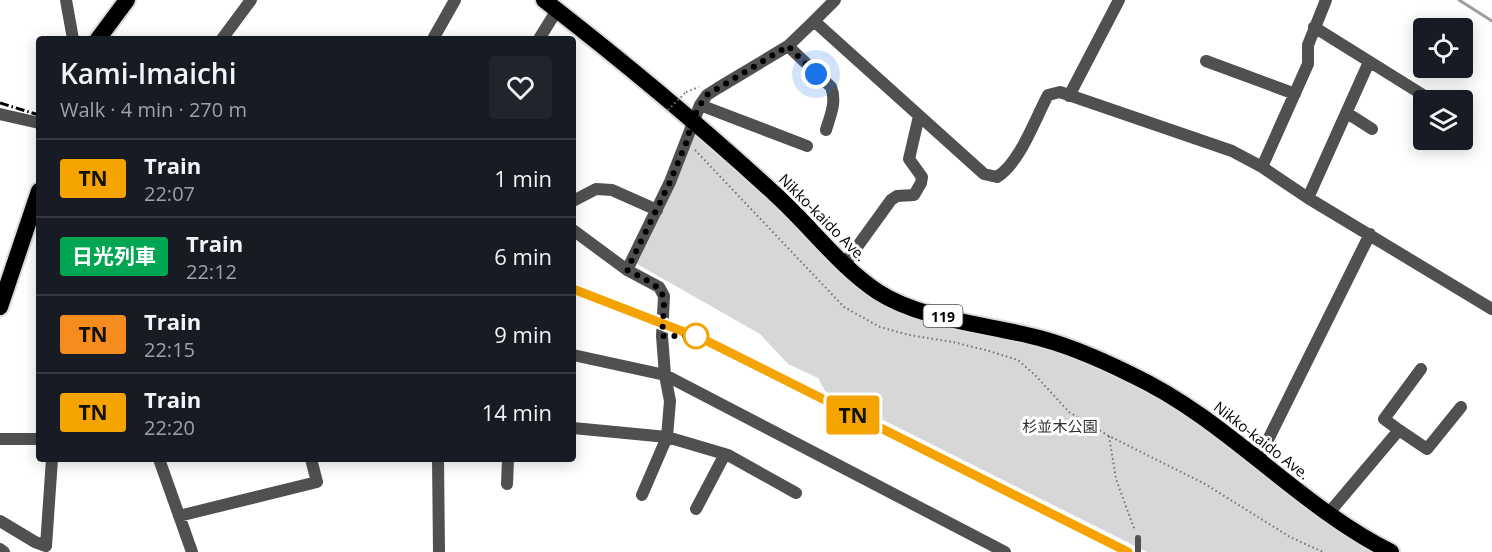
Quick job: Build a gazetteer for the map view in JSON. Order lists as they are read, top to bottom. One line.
{"streets":{"highway":["Nikko-kaido Ave.","119"]},"parks":["杉並木公園"],"page":{"on_map":"TN","heading":["Kami-Imaichi","Walk · 4 min · 270 m"],"list":[{"mark":"TN","name":"Train","note":"22:07","value":"1 min"},{"mark":"日光列車","name":"Train","note":"22:12","value":"6 min"},{"mark":"TN","name":"Train","note":"22:15","value":"9 min"},{"mark":"TN","name":"Train","note":"22:20","value":"14 min"}]}}
